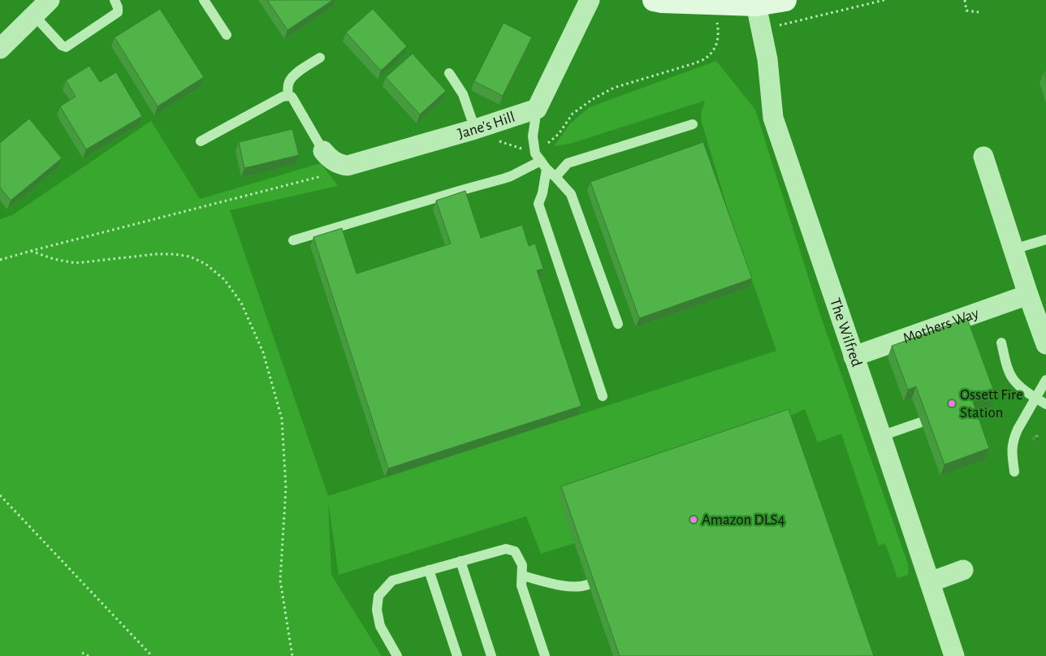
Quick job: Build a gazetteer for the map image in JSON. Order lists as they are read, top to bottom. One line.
{"streets":{"street":["Jane's Hill","Mothers Way","The Wilfred"]},"crossings":[["Mothers Way","The Wilfred"]],"places":["Ossett Fire Station","Amazon DLS4"]}
